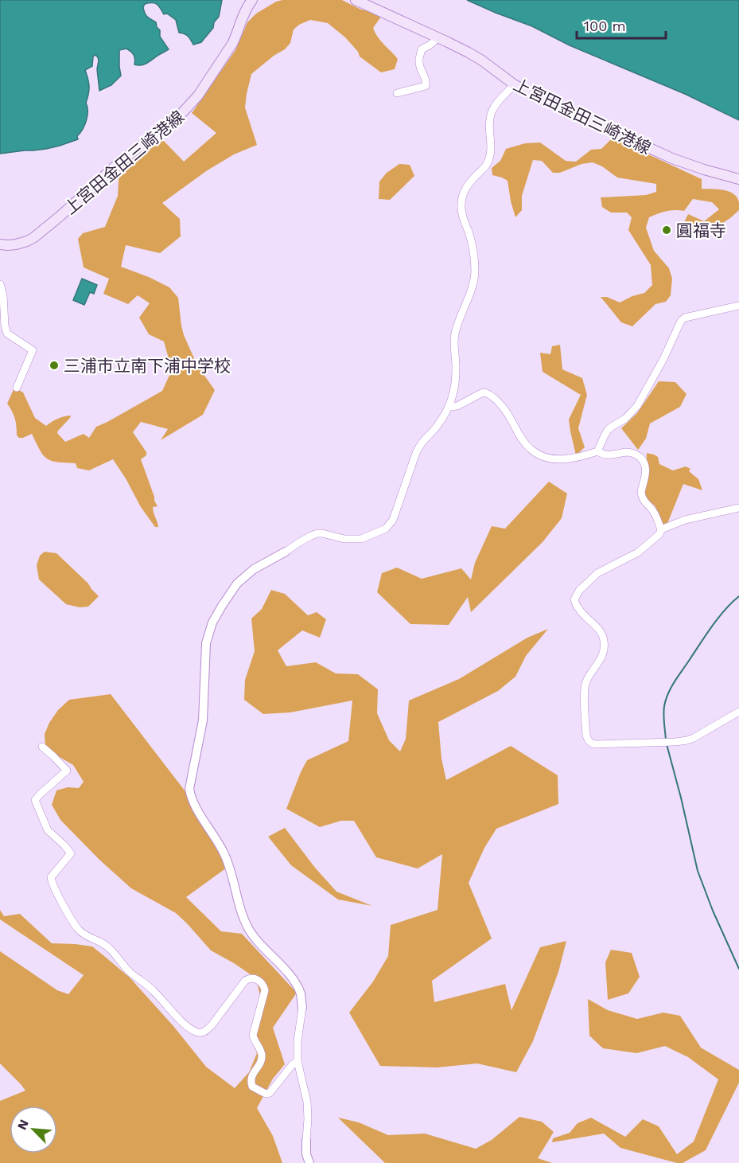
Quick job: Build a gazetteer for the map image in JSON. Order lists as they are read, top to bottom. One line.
{"streets":{"main road":["上宮田金田三崎港線"]},"places":["圓福寺","三浦市立南下浦中学校"],"scale_bar":"100 m","north":"top left"}
